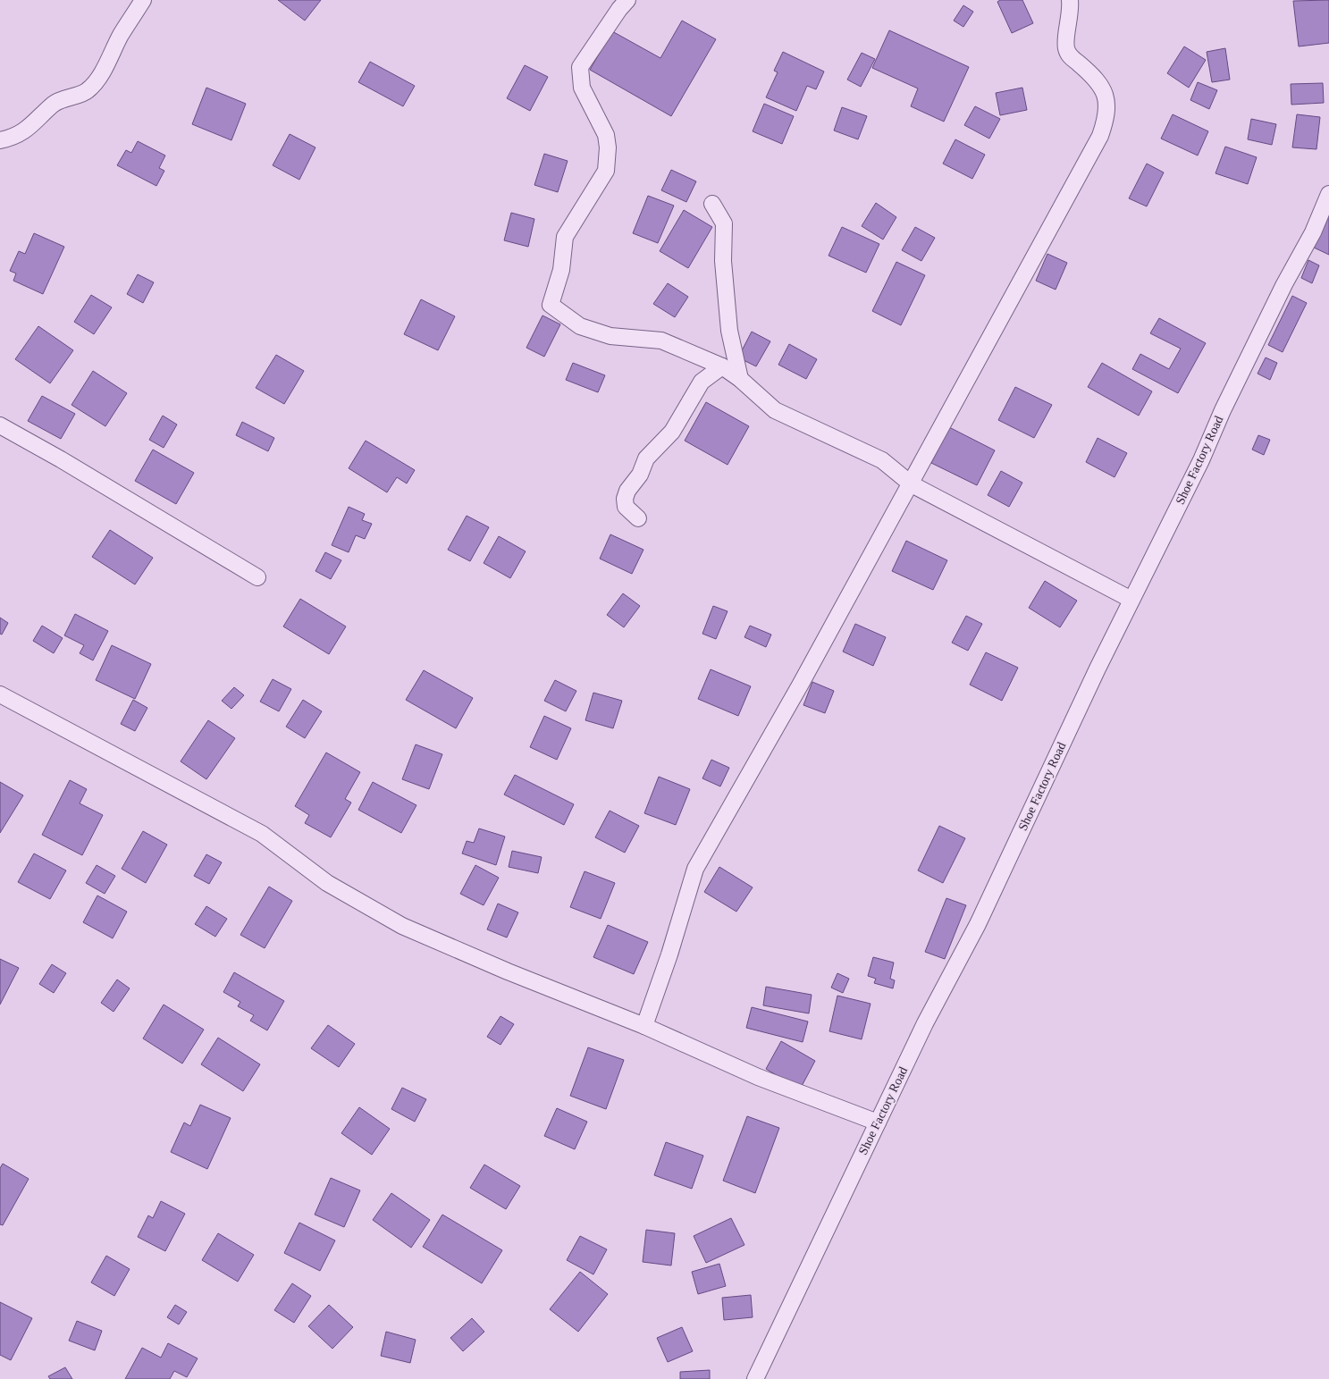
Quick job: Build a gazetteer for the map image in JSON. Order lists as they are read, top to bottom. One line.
{"streets":{"street":["Shoe Factory Road"]}}
